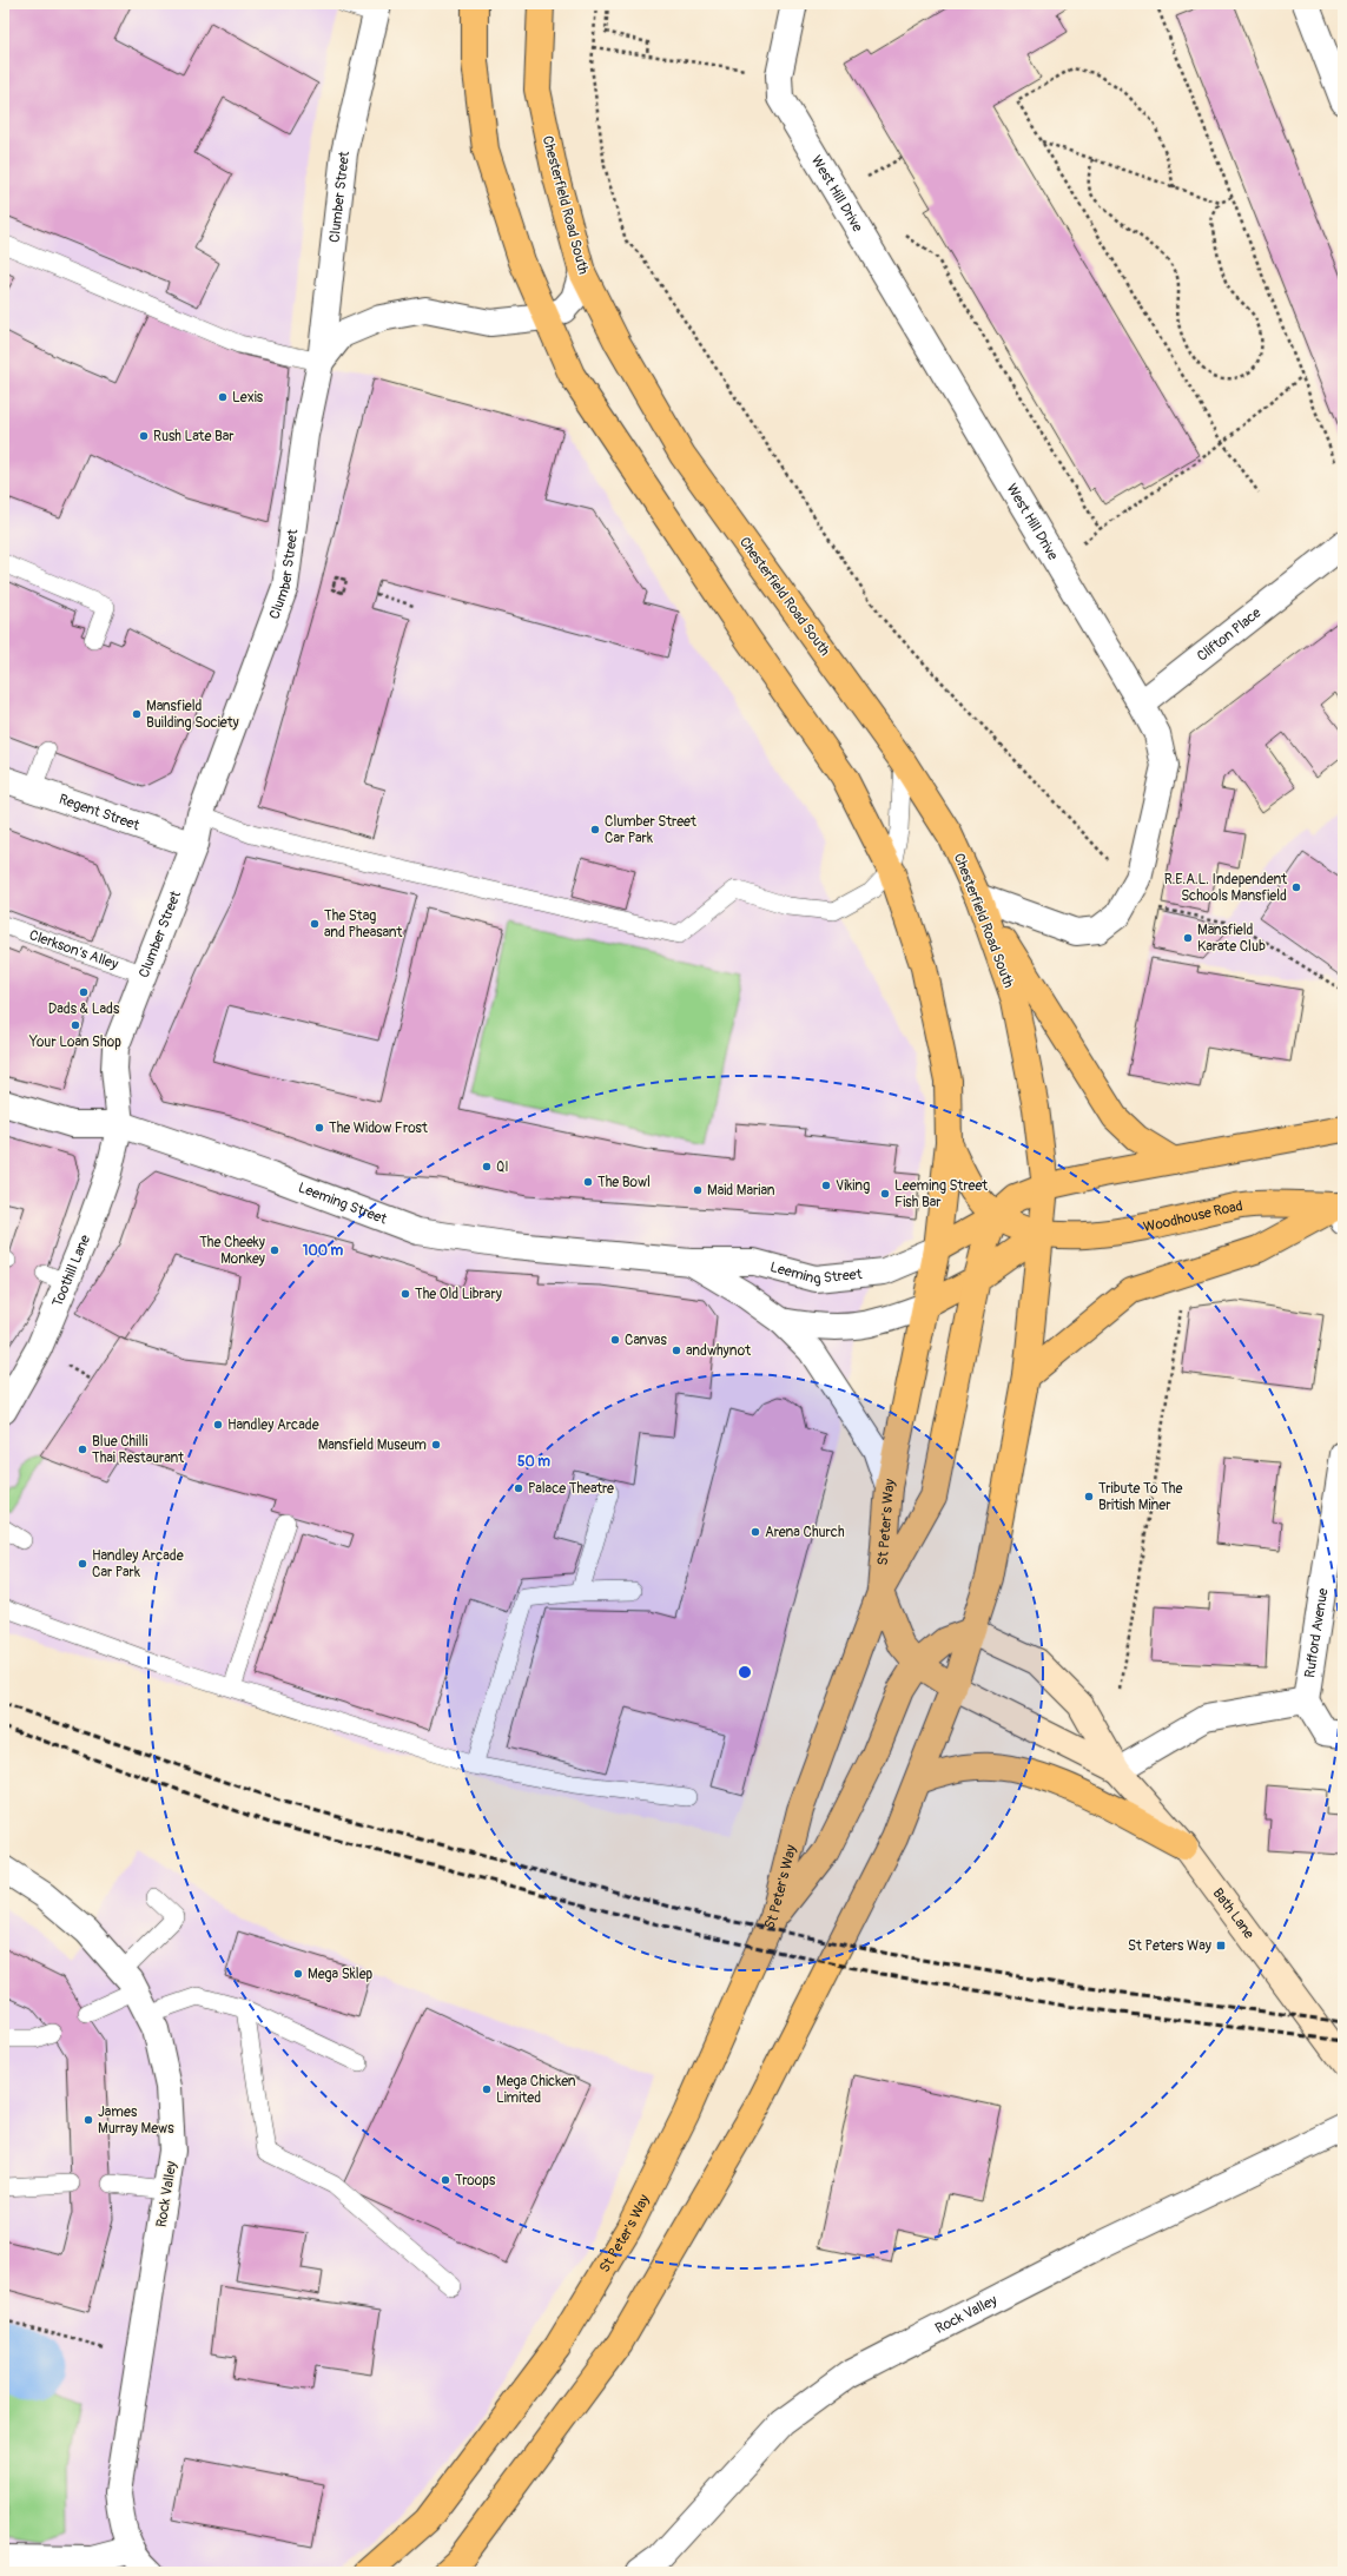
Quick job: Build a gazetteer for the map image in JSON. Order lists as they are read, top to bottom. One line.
{"streets":{"highway":["Chesterfield Road South","Woodhouse Road","St Peter's Way"],"main road":["Bath Lane"],"street":["West Hill Drive","Clumber Street","Clifton Place","Regent Street","Leeming Street","Toothill Lane","Rufford Avenue","Rock Valley"],"lane":["Clerkson's Alley"]},"crossings":[["West Hill Drive","Chesterfield Road South"],["West Hill Drive","Clifton Place"],["Clumber Street","Regent Street"],["Clumber Street","Clerkson's Alley"],["Clumber Street","Leeming Street"],["Clumber Street","Toothill Lane"],["Leeming Street","Toothill Lane"],["Leeming Street","St Peter's Way"],["Woodhouse Road","St Peter's Way"]],"places":{"other":["Lexis","Rush Late Bar","Mansfield Building Society","Clumber Street Car Park","R.E.A.L. Independent Schools Mansfield","The Stag and Pheasant","Mansfield Karate Club","Dads & Lads","Your Loan Shop","The Widow Frost","QI","The Bowl","Viking","Maid Marian","Leeming Street Fish Bar","The Cheeky Monkey","The Old Library","Canvas","andwhynot","Handley Arcade","Mansfield Museum","Blue Chilli Thai Restaurant","Palace Theatre","Tribute To The British Miner","Arena Church","Handley Arcade Car Park","Mega Sklep","Mega Chicken Limited","James Murray Mews","Troops"],"transit":["St Peters Way"]},"rings":["100 m","50 m"]}
